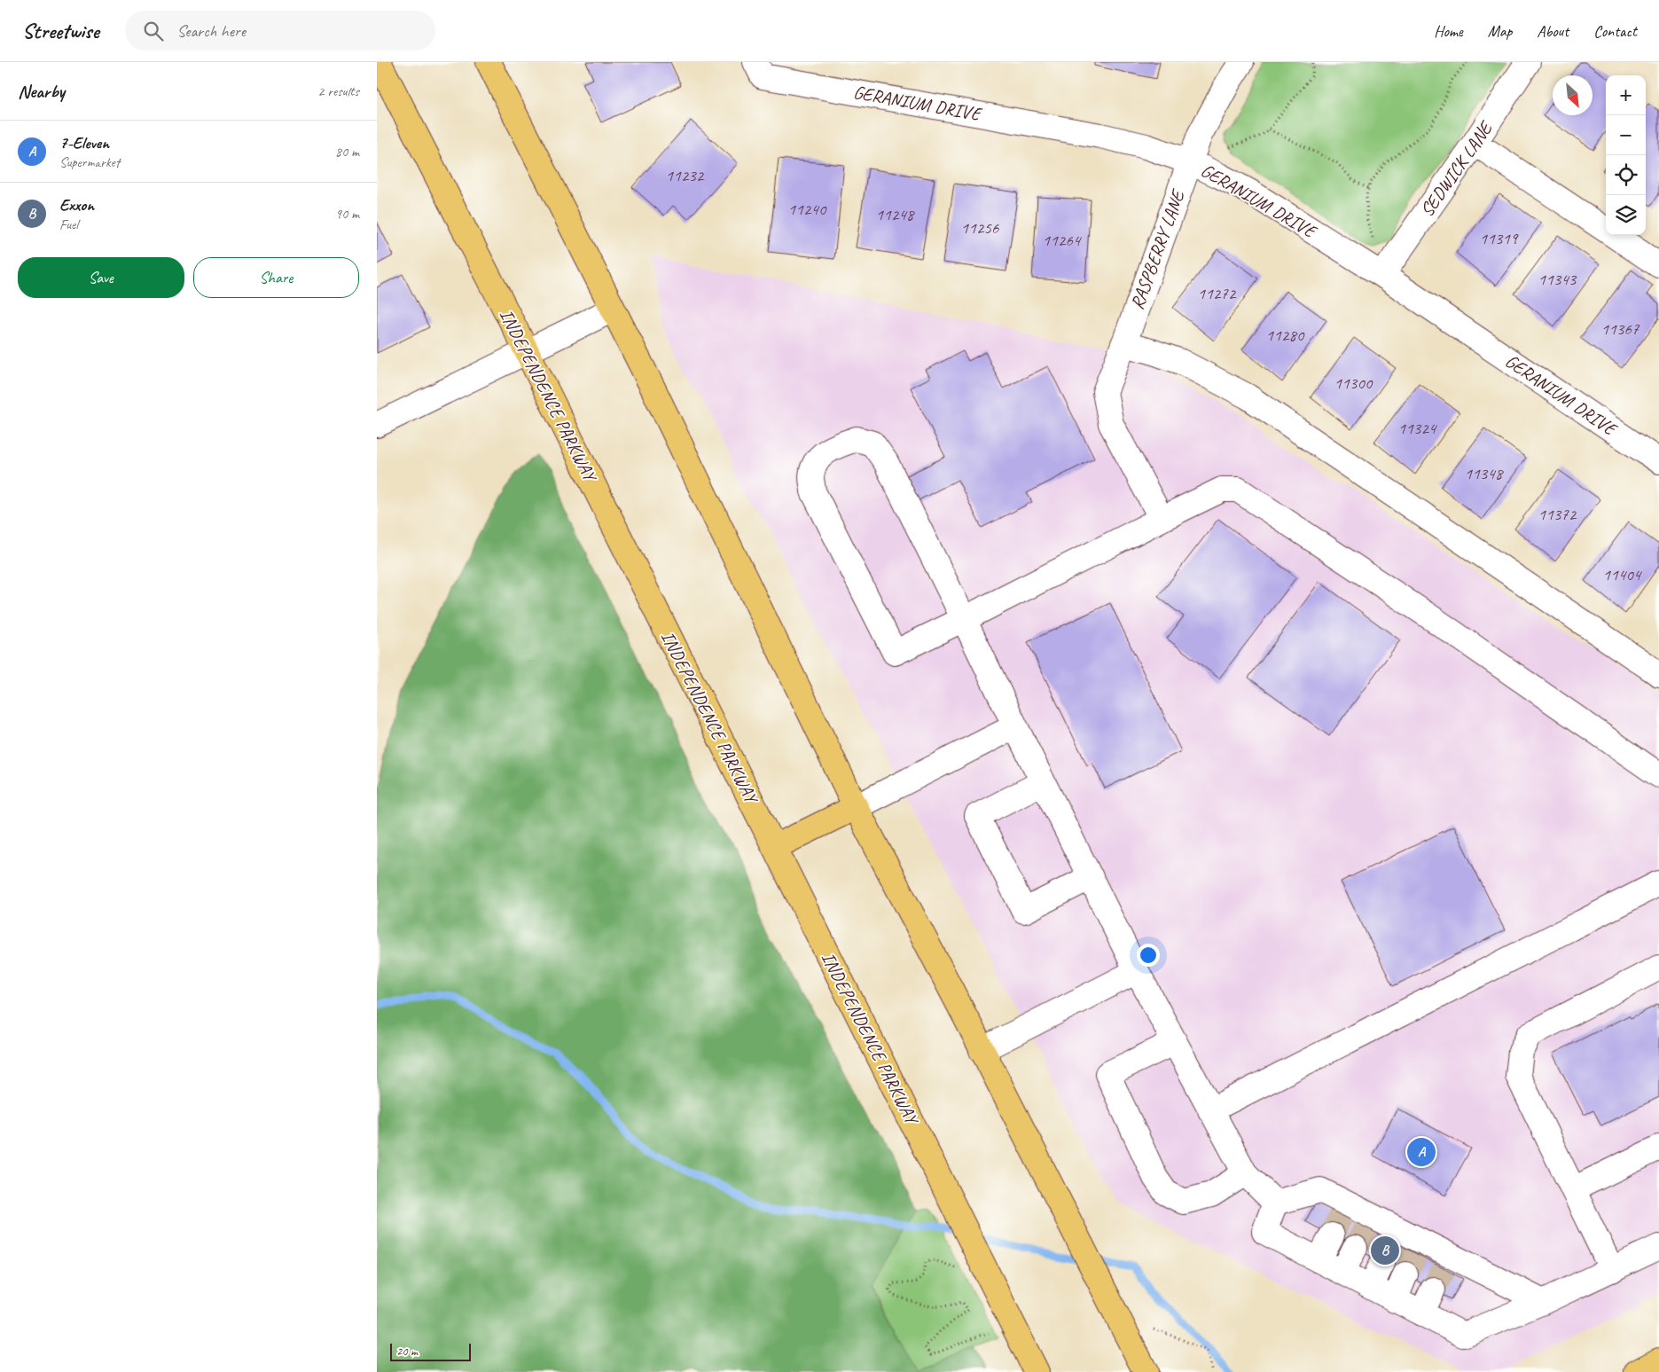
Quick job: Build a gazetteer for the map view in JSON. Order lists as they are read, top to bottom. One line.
{"streets":{"main road":["INDEPENDENCE PARKWAY"],"street":["GERANIUM DRIVE","SEDWICK LANE","RASPBERRY LANE"]},"crossings":[["GERANIUM DRIVE","SEDWICK LANE"],["GERANIUM DRIVE","RASPBERRY LANE"]],"house_numbers":["11232","11240","11248","11256","11319","11264","11343","11272","11367","11280","11300","11324","11348","11372","11404"],"scale_bar":"20 m","north":"bottom right","page":{"header":"Streetwise","search":"Search here","nav":["Home","Map","About","Contact"],"heading":["Nearby","2 results"],"map_buttons":["+","−"],"list":[{"mark":"A","name":"7-Eleven","note":"Supermarket","value":"80 m"},{"mark":"B","name":"Exxon","note":"Fuel","value":"90 m"}],"buttons":["Save","Share"],"pins":["A","B"],"scale":"20 m"}}
